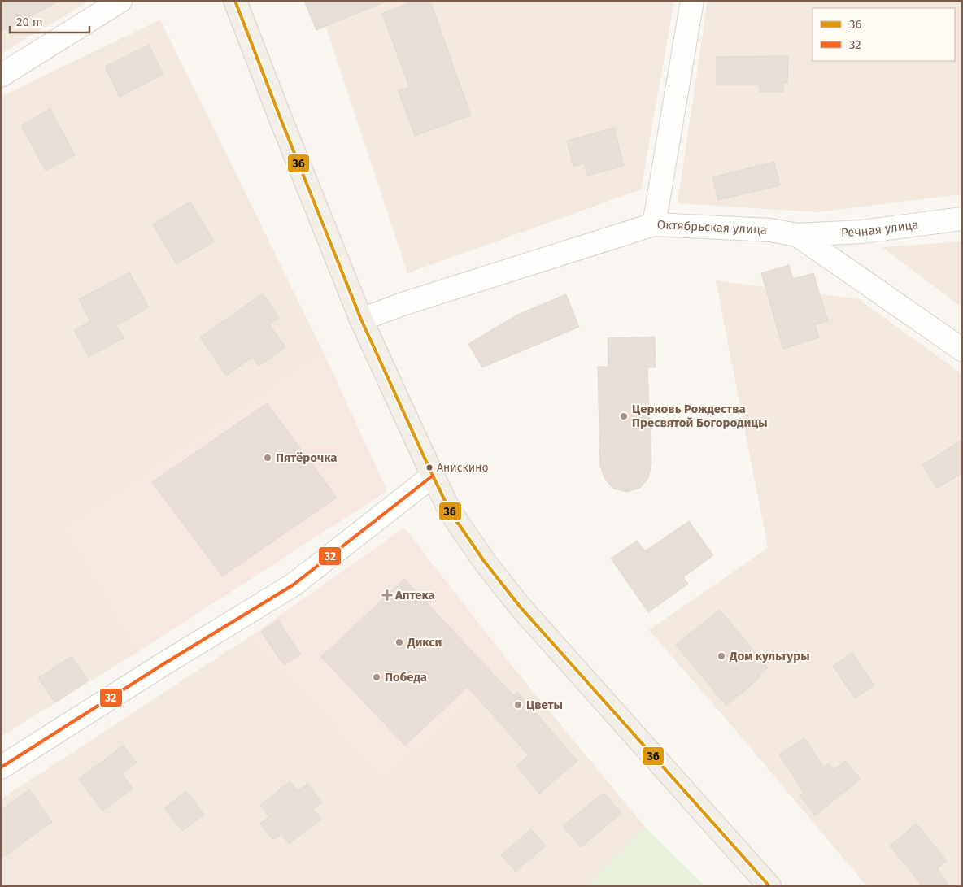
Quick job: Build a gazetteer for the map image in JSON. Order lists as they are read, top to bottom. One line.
{"streets":{"street":["Октябрьская улица","Речная улица"]},"crossings":[["Октябрьская улица","Речная улица"]],"places":{"other":["Церковь Рождества Пресвятой Богородицы","Пятёрочка","Анискино","Дикси","Дом культуры","Победа","Цветы"],"health":["Аптека"]},"lines":["transit line 36","transit line 32"],"legend":["36","32"],"scale_bar":"20 m"}
